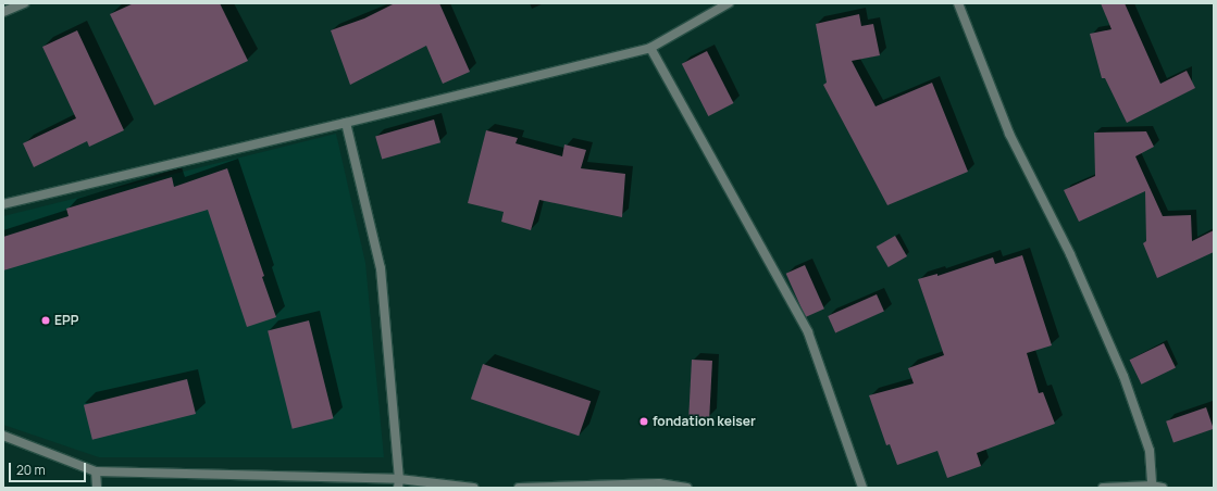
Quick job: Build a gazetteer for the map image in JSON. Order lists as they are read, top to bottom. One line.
{"places":["EPP","fondation keiser"],"scale_bar":"20 m"}
